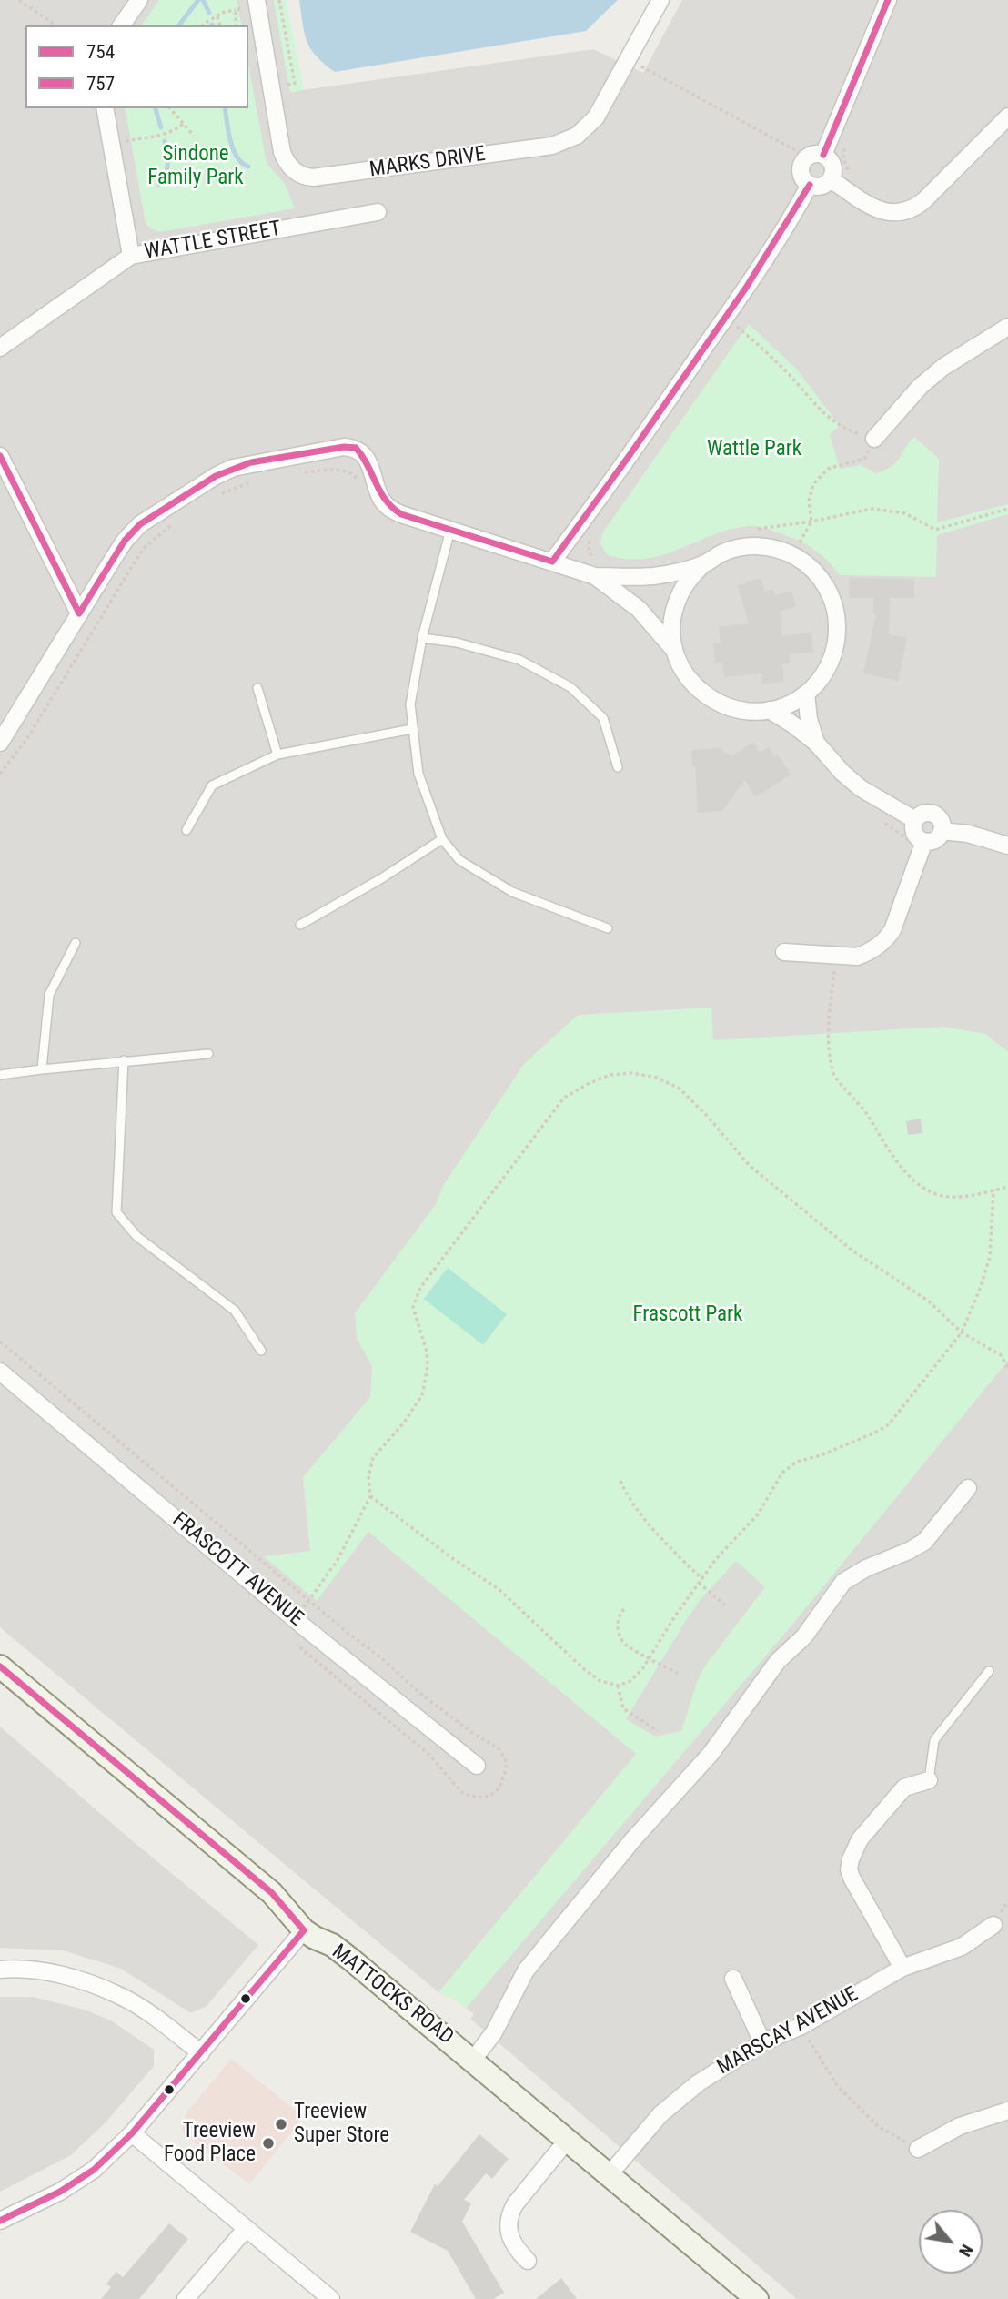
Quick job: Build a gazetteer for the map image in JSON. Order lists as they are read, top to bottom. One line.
{"streets":{"street":["MARKS DRIVE","WATTLE STREET","FRASCOTT AVENUE","MATTOCKS ROAD","MARSCAY AVENUE"]},"crossings":[["MATTOCKS ROAD","MARSCAY AVENUE"]],"parks":["Sindone Family Park","Wattle Park","Frascott Park"],"places":["Treeview Super Store","Treeview Food Place"],"lines":["transit line 754","transit line 757"],"legend":["754","757"],"north":"bottom right"}
